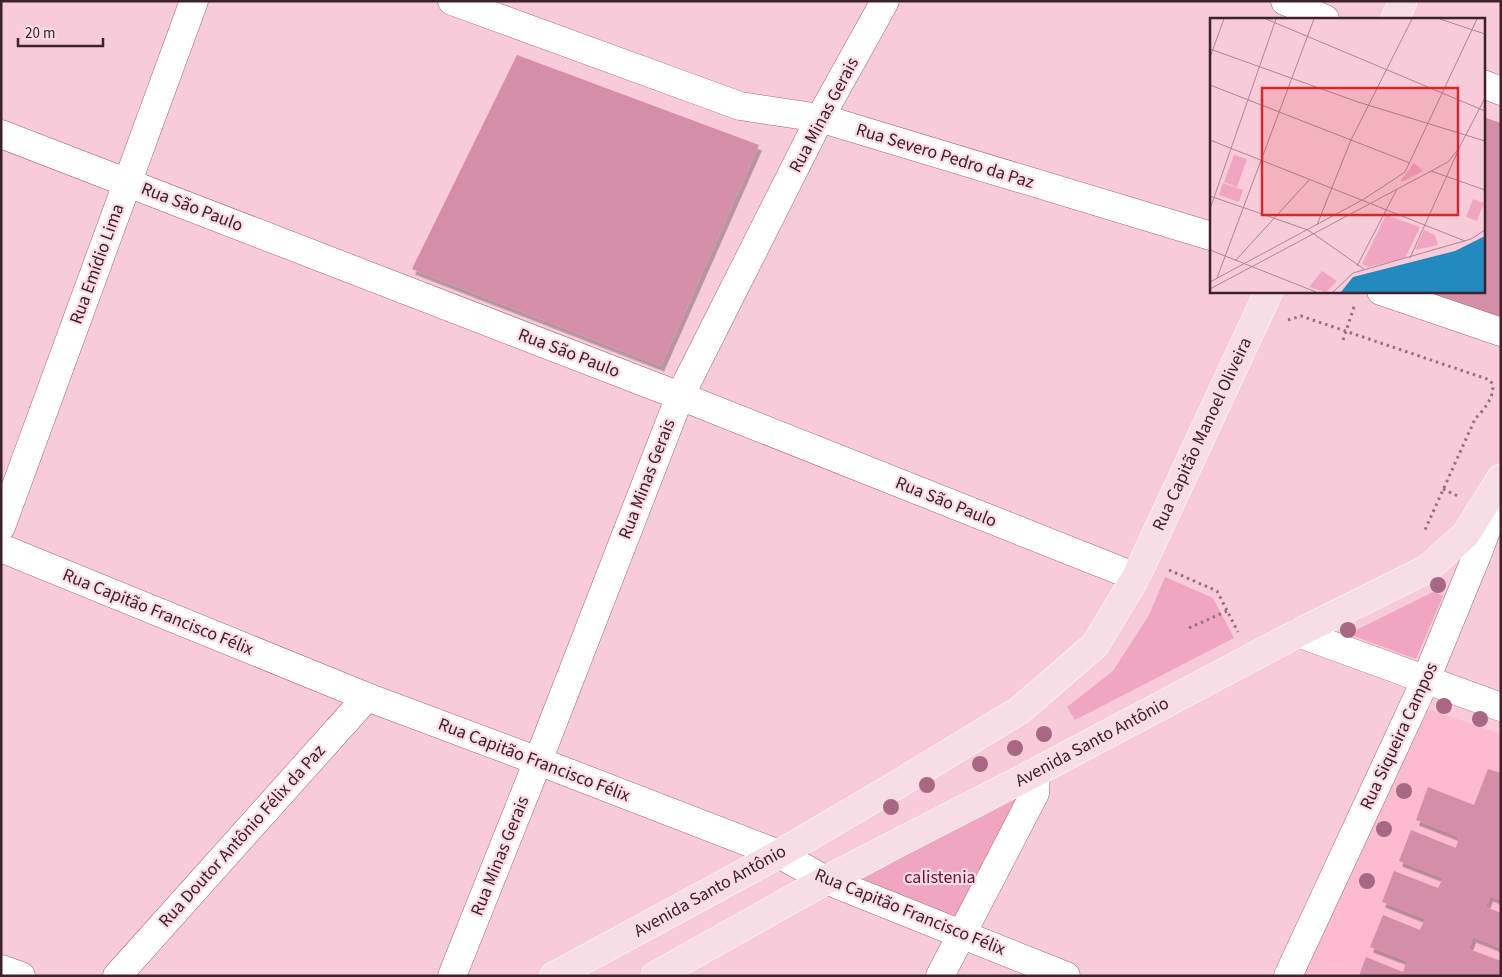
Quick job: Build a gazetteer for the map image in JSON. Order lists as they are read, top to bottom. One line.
{"streets":{"main road":["Rua Capitão Manoel Oliveira","Avenida Santo Antônio"],"street":["Rua Minas Gerais","Rua Severo Pedro da Paz","Rua São Paulo","Rua Emídio Lima","Rua Capitão Francisco Félix","Rua Siqueira Campos","Rua Doutor Antônio Félix da Paz"]},"crossings":[["Rua Minas Gerais","Rua Severo Pedro da Paz"],["Rua Minas Gerais","Rua São Paulo"],["Rua Minas Gerais","Rua Capitão Francisco Félix"],["Rua São Paulo","Rua Emídio Lima"],["Rua São Paulo","Rua Capitão Manoel Oliveira"],["Rua São Paulo","Avenida Santo Antônio"],["Rua Capitão Manoel Oliveira","Avenida Santo Antônio"],["Rua Capitão Francisco Félix","Avenida Santo Antônio"],["Rua Capitão Francisco Félix","Rua Doutor Antônio Félix da Paz"]],"parks":["calistenia"],"scale_bar":"20 m"}
